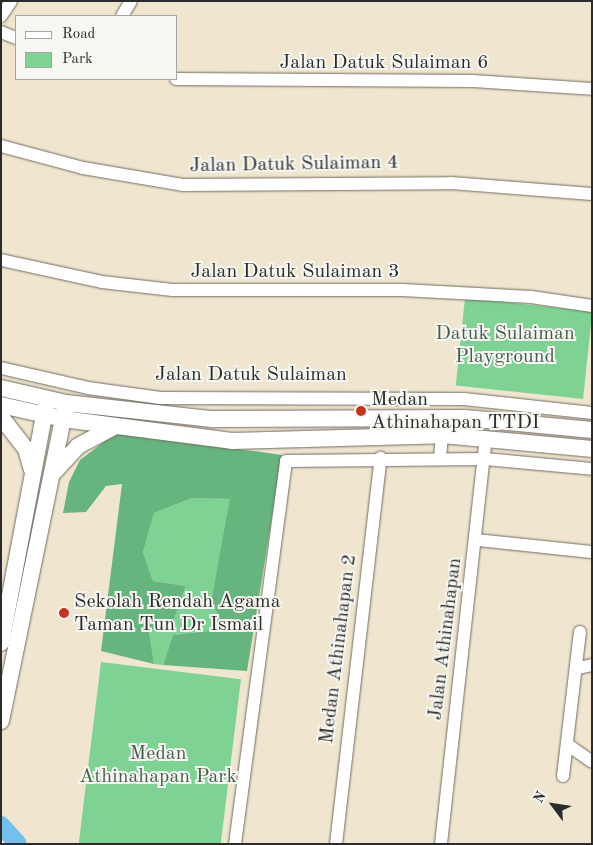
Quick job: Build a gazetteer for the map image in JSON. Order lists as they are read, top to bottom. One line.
{"streets":{"main road":["Jalan Datuk Sulaiman"],"street":["Jalan Datuk Sulaiman 6","Jalan Datuk Sulaiman 4","Jalan Datuk Sulaiman 3","Jalan Athinahapan","Medan Athinahapan 2"]},"crossings":[["Jalan Datuk Sulaiman","Jalan Athinahapan"]],"parks":["Datuk Sulaiman Playground","Medan Athinahapan Park"],"places":["Medan Athinahapan TTDI","Sekolah Rendah Agama Taman Tun Dr Ismail"],"legend":["Road","Park"],"north":"top left"}
